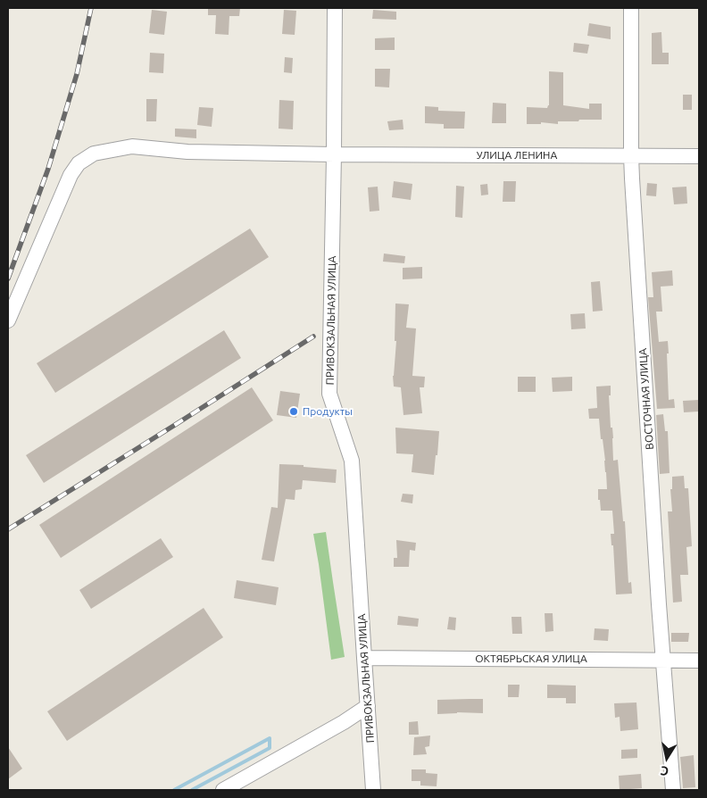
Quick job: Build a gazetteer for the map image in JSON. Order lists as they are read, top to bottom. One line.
{"streets":{"street":["УЛИЦА ЛЕНИНА","ПРИВОКЗАЛЬНАЯ УЛИЦА","ВОСТОЧНАЯ УЛИЦА","ОКТЯБРЬСКАЯ УЛИЦА"]},"crossings":[["УЛИЦА ЛЕНИНА","ПРИВОКЗАЛЬНАЯ УЛИЦА"],["УЛИЦА ЛЕНИНА","ВОСТОЧНАЯ УЛИЦА"],["ПРИВОКЗАЛЬНАЯ УЛИЦА","ОКТЯБРЬСКАЯ УЛИЦА"],["ВОСТОЧНАЯ УЛИЦА","ОКТЯБРЬСКАЯ УЛИЦА"]],"places":["Продукты"],"north":"bottom"}
